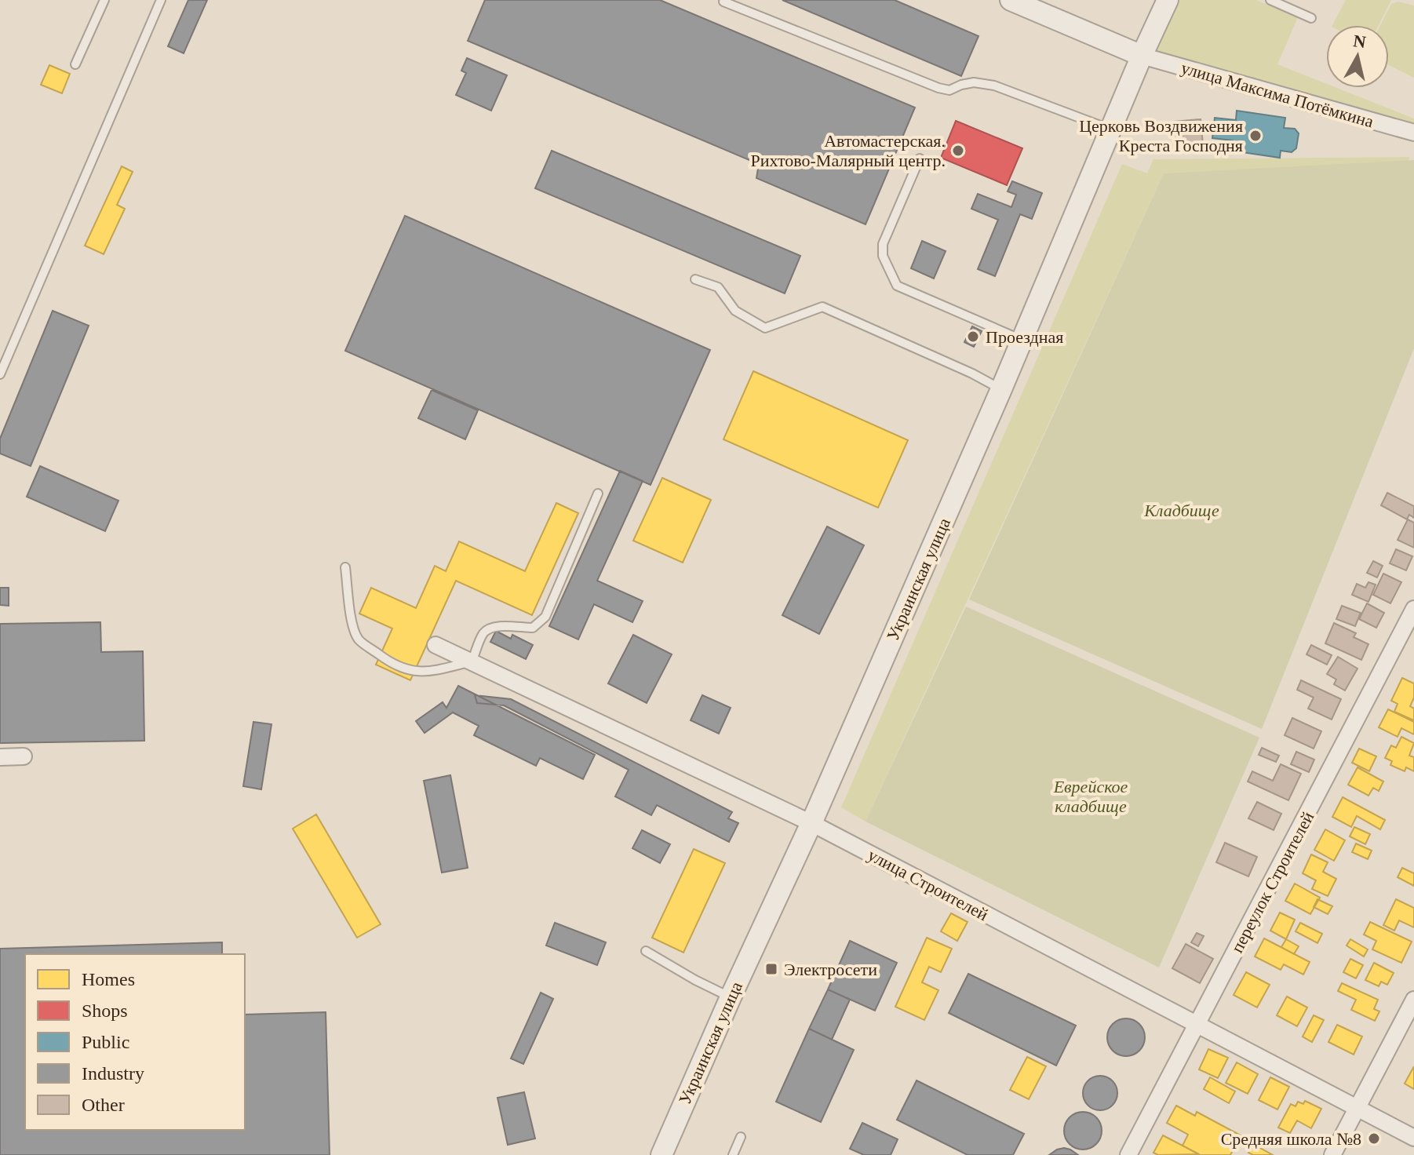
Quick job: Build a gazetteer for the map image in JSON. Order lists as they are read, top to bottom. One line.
{"streets":{"street":["улица Максима Потёмкина","Украинская улица","переулок Строителей","улица Строителей"]},"crossings":[["улица Максима Потёмкина","Украинская улица"],["Украинская улица","улица Строителей"],["переулок Строителей","улица Строителей"]],"parks":["Кладбище","Еврейское кладбище"],"places":{"other":["Церковь Воздвижения Креста Господня","Автомастерская. Рихтово-Малярный центр.","Проездная","Средняя школа №8"],"transit":["Электросети"]},"legend":["Homes","Shops","Public","Industry","Other"],"north":"top"}
